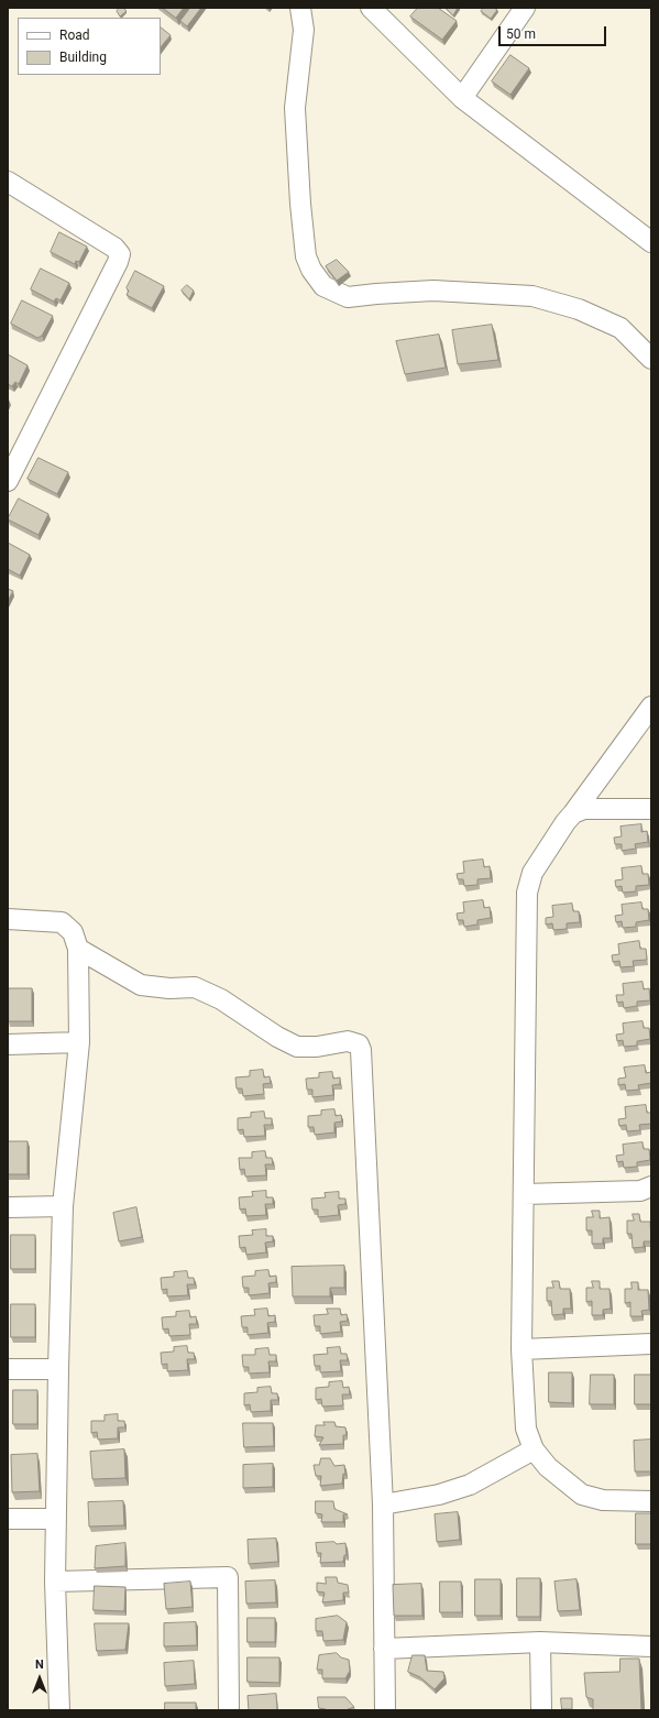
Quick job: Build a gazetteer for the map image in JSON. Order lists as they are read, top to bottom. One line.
{"legend":["Road","Building"],"scale_bar":"50 m","north":"top"}
